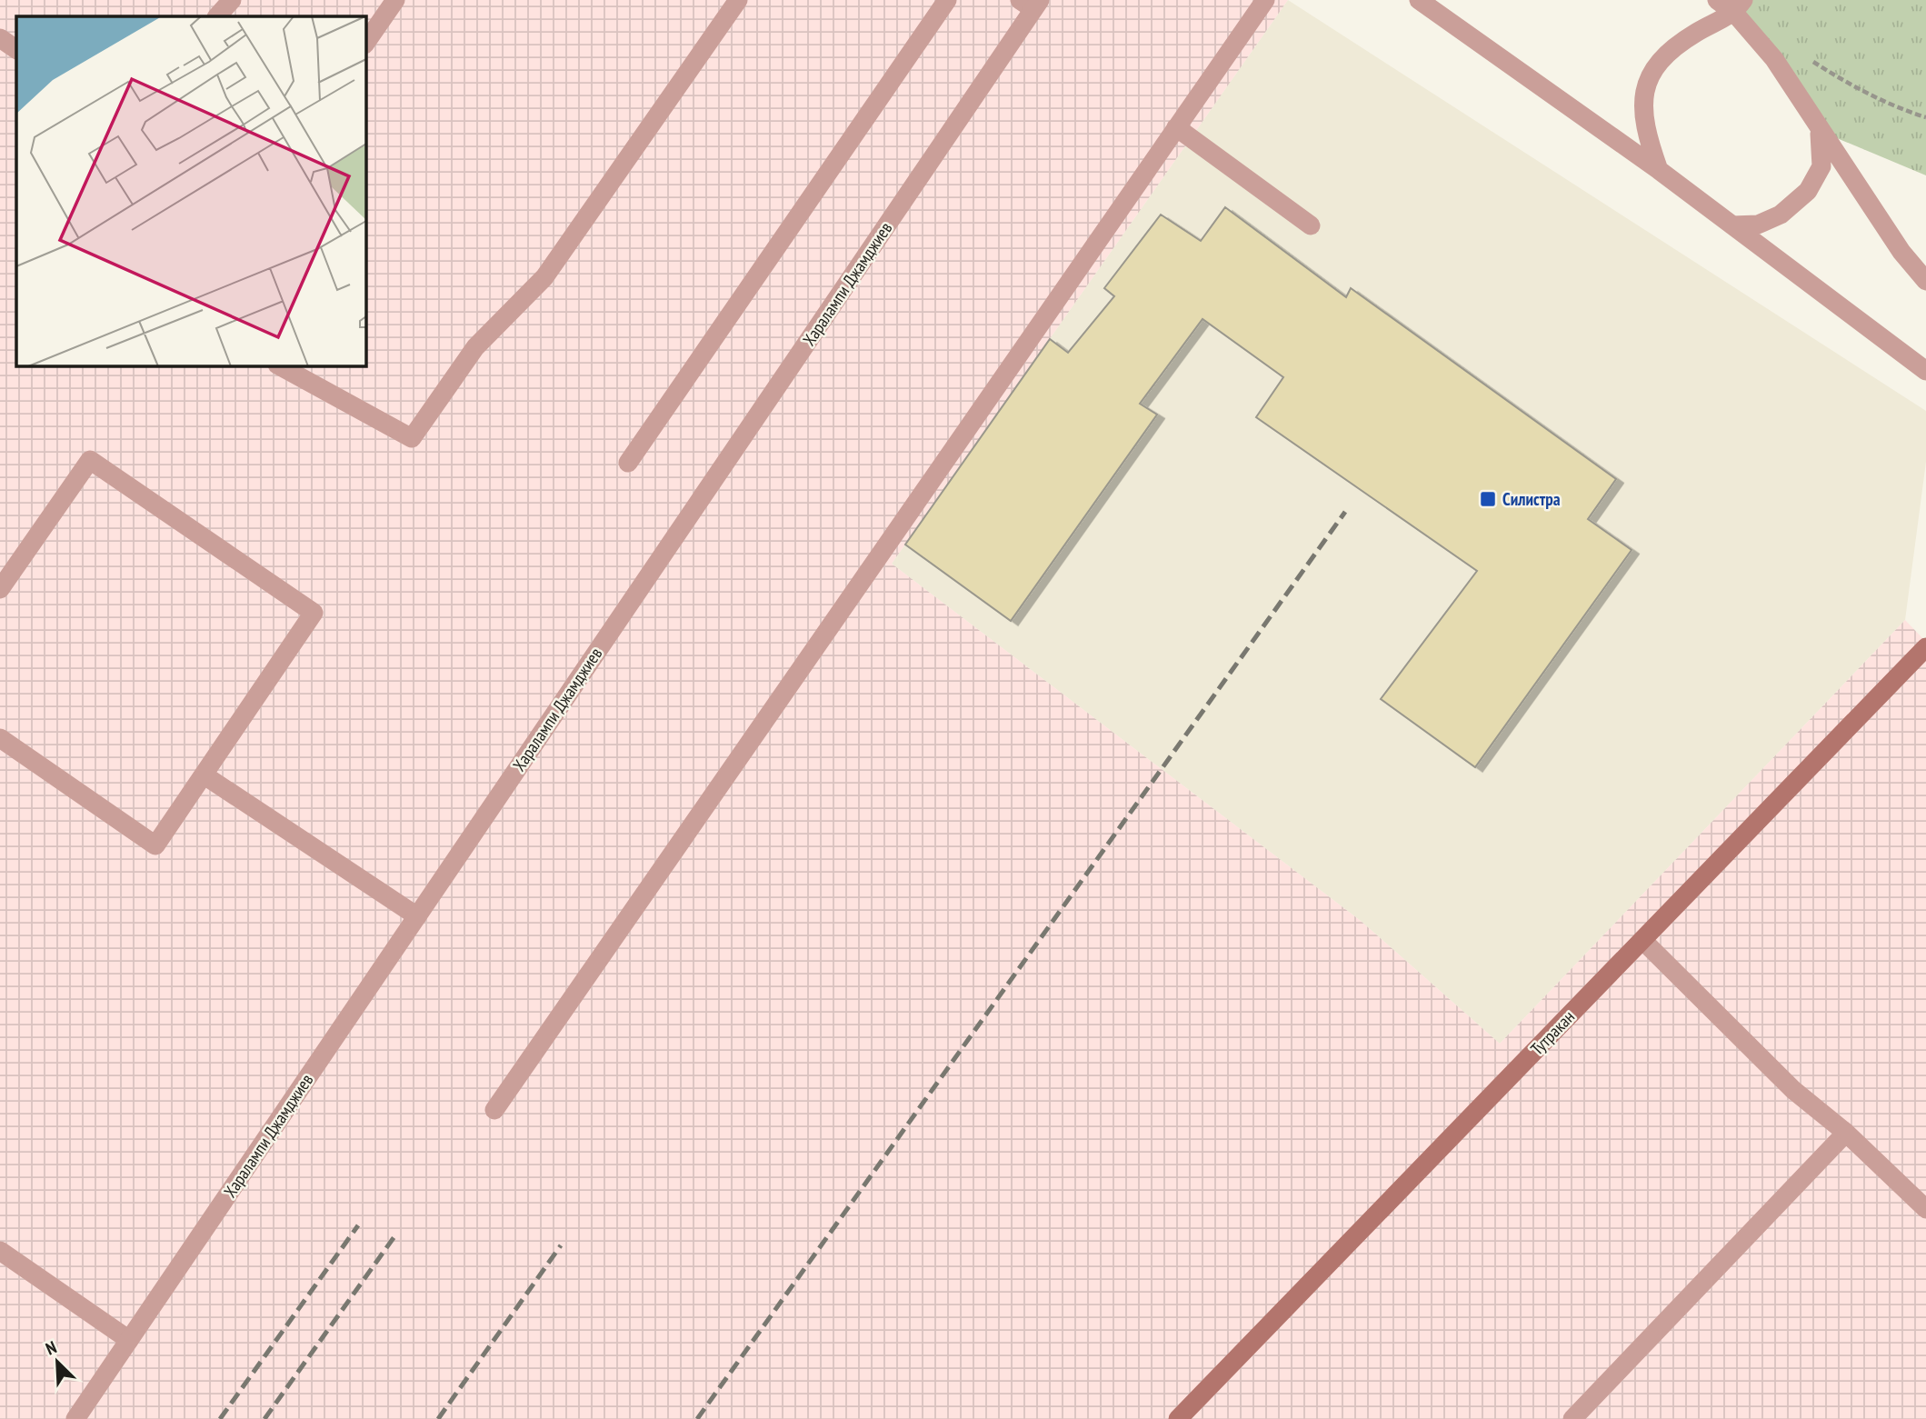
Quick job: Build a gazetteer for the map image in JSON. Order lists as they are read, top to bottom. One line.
{"streets":{"street":["Харалампи Джамджиев","Тутракан"]},"places":{"transit":["Силистра"]},"north":"top left"}
